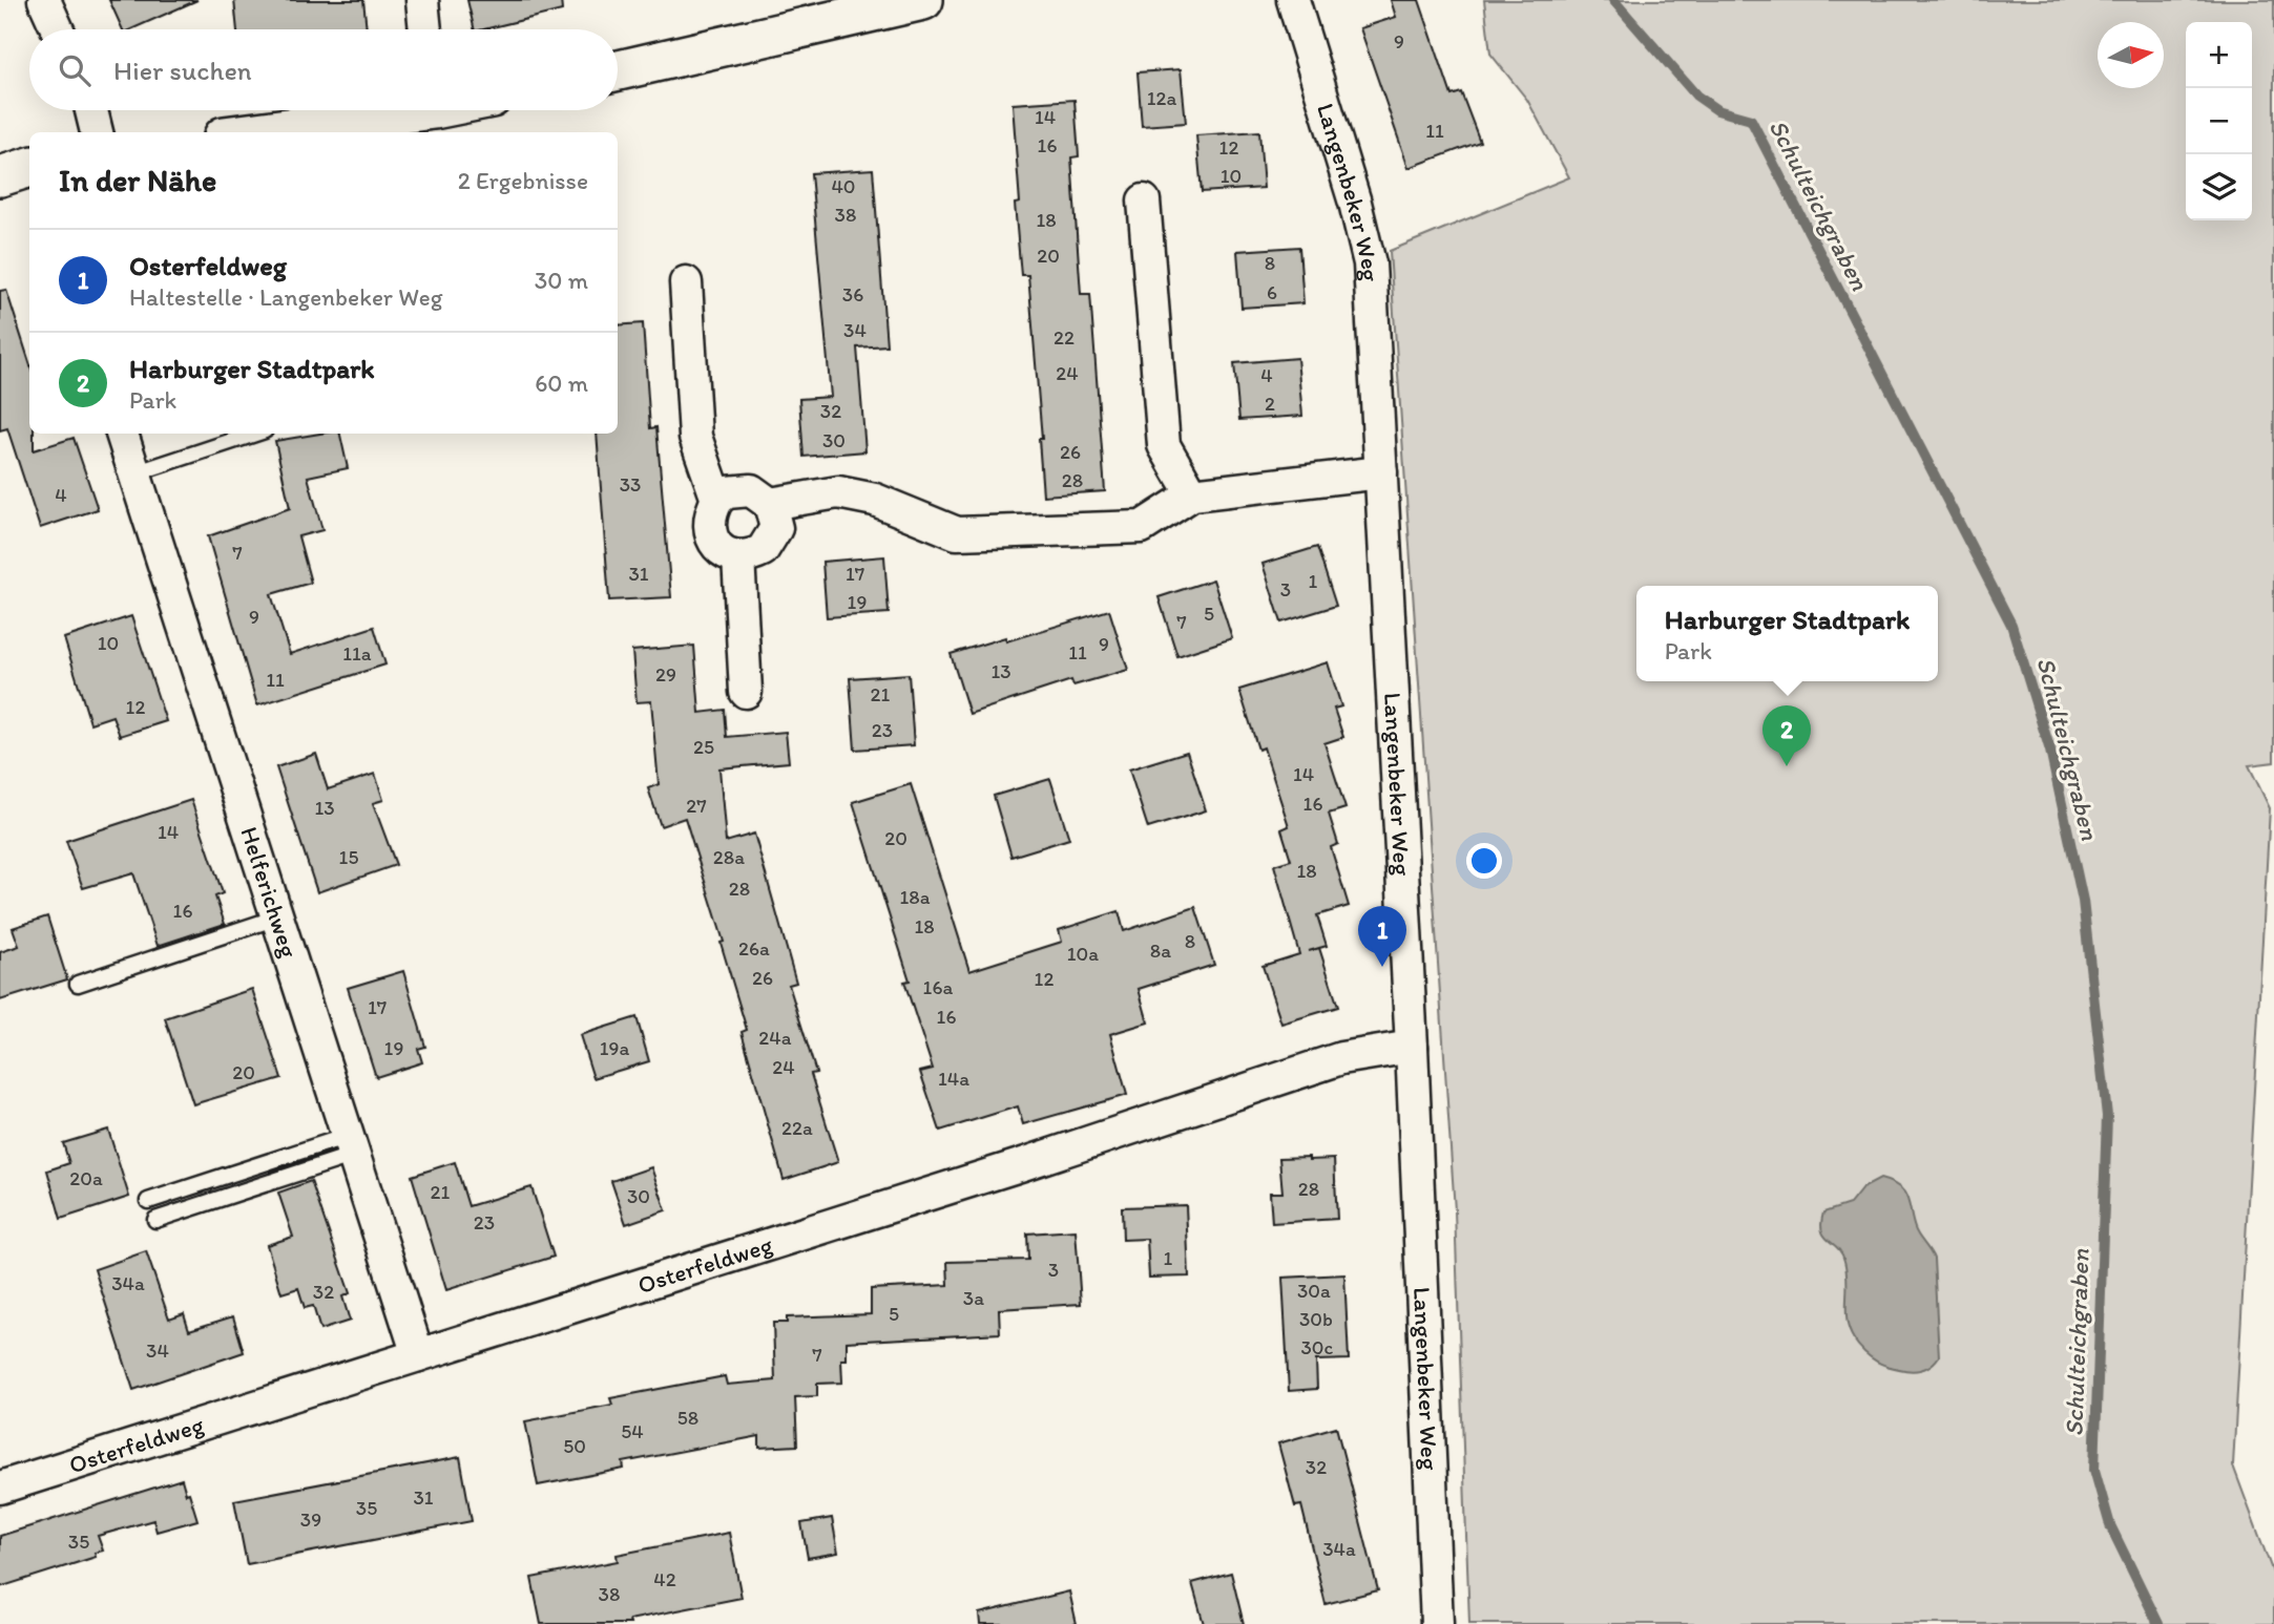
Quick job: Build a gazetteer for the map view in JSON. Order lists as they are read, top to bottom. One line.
{"streets":{"street":["Langenbeker Weg","Helferichweg","Osterfeldweg"]},"crossings":[["Langenbeker Weg","Osterfeldweg"],["Helferichweg","Osterfeldweg"]],"water":["Schulteichgraben"],"house_numbers":["9","12a","14","11","16","12","10","40","38","18","20","8","6","36","34","22","24","4","2","32","30","26","28","33","4","7","31","17","1","3","19","5","9","7","10","9","11","11a","13","29","11","21","12","23","25","14","16","27","13","14","20","15","28a","18","28","18a","16","18","8","26a","8a","10a","26","12","16a","17","16","24a","19","19a","24","20","14a","22a","20a","28","21","30","23","1","3","34a","30a","32","3a","5","30b","30c","34","7","58","54","50","32","31","35","39","35","34a","42","38"],"north":"right","page":{"map_buttons":["+","−"],"search":"Hier suchen","heading":["In der Nähe","2 Ergebnisse"],"list":[{"mark":"1","name":"Osterfeldweg","note":"Haltestelle · Langenbeker Weg","value":"30 m"},{"mark":"2","name":"Harburger Stadtpark","note":"Park","value":"60 m"}],"popup":["Harburger Stadtpark","Park"],"pins":["2","1"]}}
